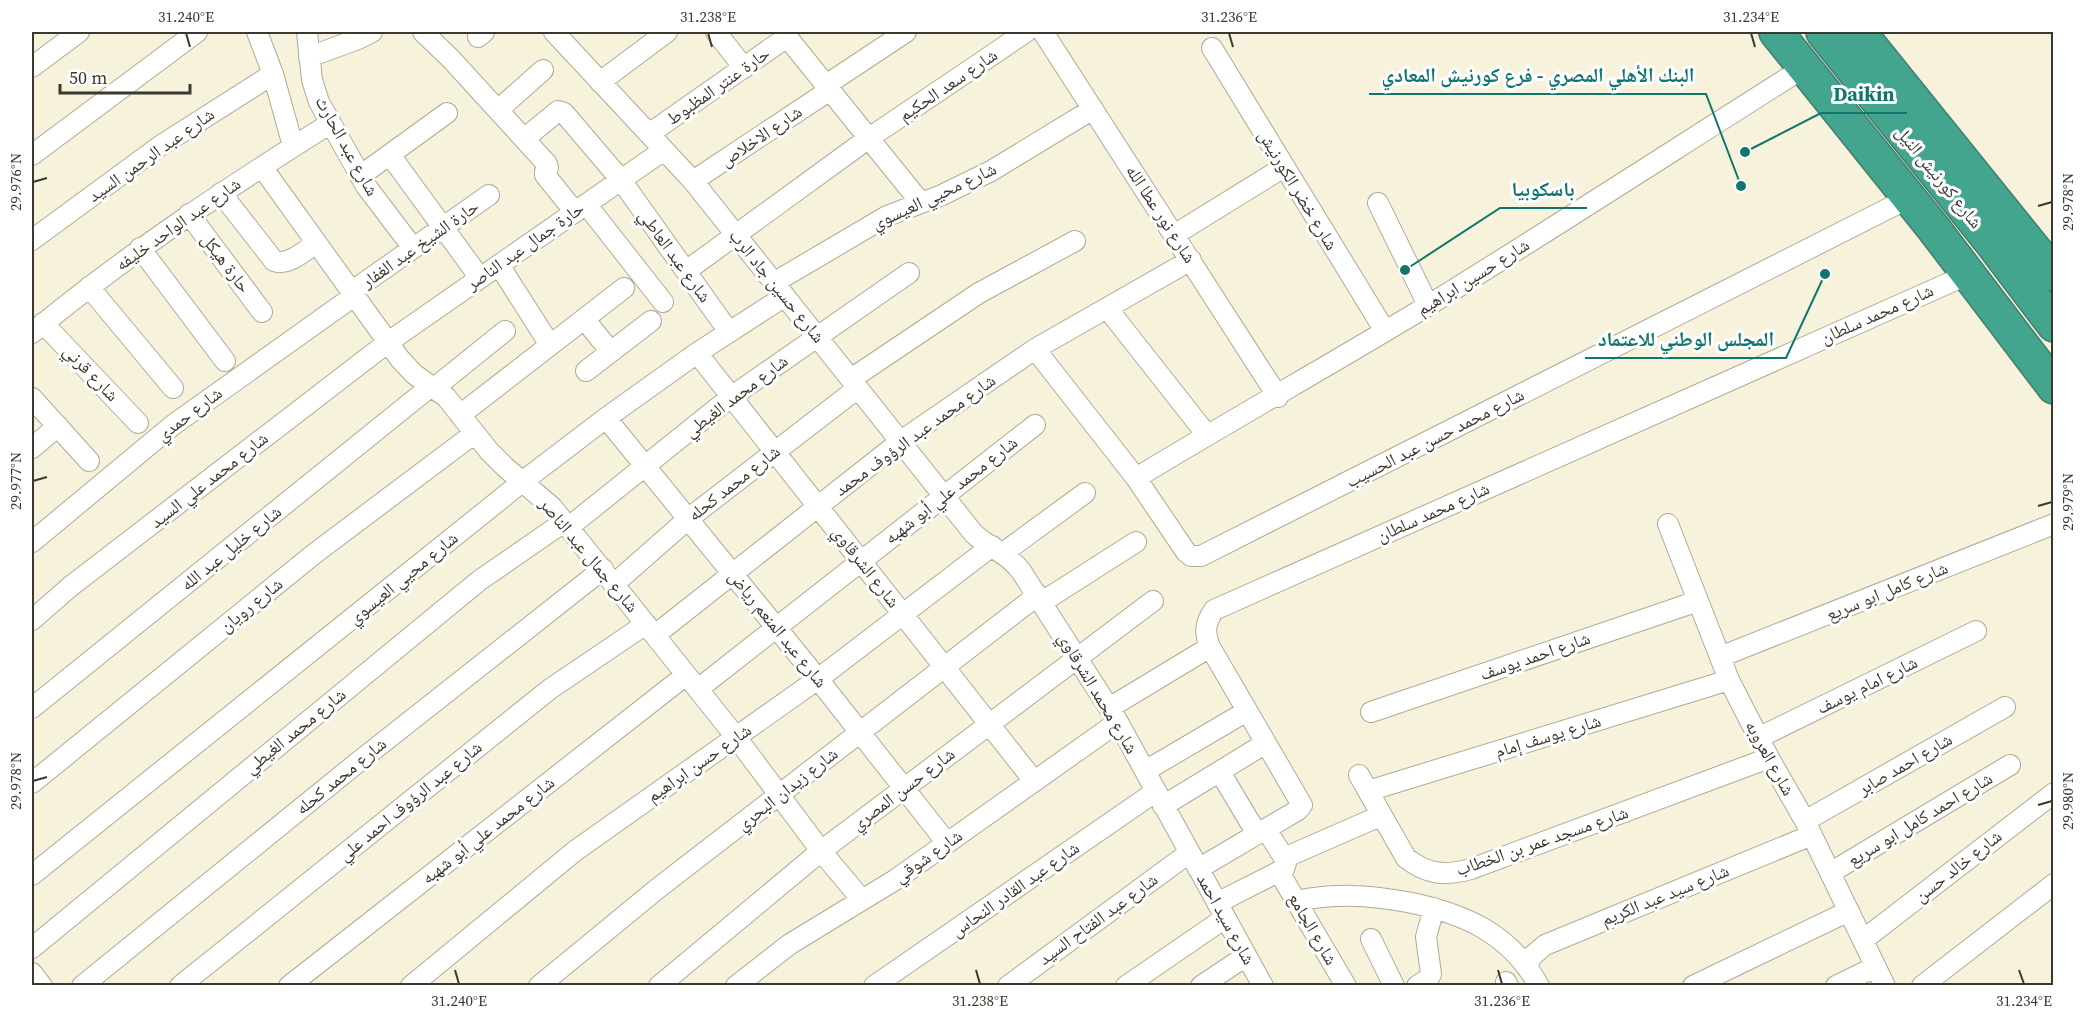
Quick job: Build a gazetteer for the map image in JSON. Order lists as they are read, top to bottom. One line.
{"streets":{"highway":["شارع كورنيش النيل"],"street":["شارع سعد الحكيم","حارة عنتر المظبوط","شارع الاخلاص","شارع عبد الحارث","شارع عبد الرحمن السيد","شارع خضر الكورنيش","شارع محيي العيسوي","شارع نور عطا الله","شارع عبد الواحد خليفه","حارة الشيخ عبد الغفار","حارة جمال عبد الناصر","شارع عبد العاطي","حارة هيكل","شارع حسين ابراهيم","شارع حسين جاد الرب","شارع محمد سلطان","شارع قرني","شارع محمد الغيطي","شارع حمدي","شارع محمد عبد الرؤوف محمد","شارع محمد حسن عبد الحسيب","شارع محمد علي السيد","شارع محمد كحله","شارع محمد علي أبو شهبه","شارع خليل عبد الله","شارع جمال عبد الناصر","شارع الشرقاوي","شارع كامل ابو سريع","شارع رويان","شارع عبد المنعم رياض","شارع احمد يوسف","شارع امام يوسف","شارع محمد الشرقاوي","شارع يوسف إمام","شارع العروبه","شارع حسن ابراهيم","شارع احمد صابر","شارع زيدان البحري","شارع حسن المصري","شارع عبد الرؤوف احمد علي","شارع احمد كامل ابو سريع","شارع مسجد عمر بن الخطاب","شارع شوقي","شارع خالد حسن","شارع عبد القادر النحاس","شارع سيد عبد الكريم","شارع عبد الفتاح السيد","شارع سيد احمد","شارع الجامع"]},"crossings":[["شارع سعد الحكيم","شارع عبد العاطي"],["شارع سعد الحكيم","شارع حسين جاد الرب"],["حارة عنتر المظبوط","شارع حسين جاد الرب"],["شارع الاخلاص","شارع حسين جاد الرب"],["شارع عبد الحارث","شارع عبد الواحد خليفه"],["شارع عبد الحارث","حارة الشيخ عبد الغفار"],["شارع خضر الكورنيش","شارع حسين ابراهيم"],["شارع محيي العيسوي","شارع نور عطا الله"],["شارع محيي العيسوي","شارع عبد العاطي"],["شارع محيي العيسوي","شارع حسين جاد الرب"],["شارع محيي العيسوي","شارع جمال عبد الناصر"],["شارع محيي العيسوي","شارع الشرقاوي"],["شارع محيي العيسوي","شارع عبد المنعم رياض"],["شارع نور عطا الله","شارع حسين ابراهيم"],["شارع نور عطا الله","شارع محمد عبد الرؤوف محمد"],["شارع عبد الواحد خليفه","حارة هيكل"],["شارع عبد الواحد خليفه","شارع قرني"],["شارع عبد الواحد خليفه","شارع جمال عبد الناصر"],["حارة الشيخ عبد الغفار","شارع حمدي"],["حارة الشيخ عبد الغفار","شارع جمال عبد الناصر"],["حارة جمال عبد الناصر","شارع عبد العاطي"],["حارة جمال عبد الناصر","شارع حسين جاد الرب"],["حارة جمال عبد الناصر","شارع محمد علي السيد"],["حارة جمال عبد الناصر","شارع جمال عبد الناصر"],["شارع حسين ابراهيم","شارع محمد حسن عبد الحسيب"],["شارع حسين جاد الرب","شارع محمد الغيطي"],["شارع حسين جاد الرب","شارع محمد عبد الرؤوف محمد"],["شارع حسين جاد الرب","شارع محمد كحله"],["شارع حسين جاد الرب","شارع محمد علي أبو شهبه"],["شارع حسين جاد الرب","شارع محمد الشرقاوي"],["شارع حسين جاد الرب","شارع حسن ابراهيم"],["شارع محمد سلطان","شارع محمد الشرقاوي"],["شارع محمد سلطان","شارع شوقي"],["شارع محمد سلطان","شارع عبد القادر النحاس"],["شارع محمد سلطان","شارع عبد الفتاح السيد"],["شارع محمد سلطان","شارع سيد احمد"],["شارع محمد سلطان","شارع الجامع"],["شارع محمد الغيطي","شارع جمال عبد الناصر"],["شارع محمد الغيطي","شارع الشرقاوي"],["شارع محمد الغيطي","شارع عبد المنعم رياض"],["شارع حمدي","شارع جمال عبد الناصر"],["شارع محمد عبد الرؤوف محمد","شارع محمد حسن عبد الحسيب"],["شارع محمد عبد الرؤوف محمد","شارع جمال عبد الناصر"],["شارع محمد عبد الرؤوف محمد","شارع الشرقاوي"],["شارع محمد عبد الرؤوف محمد","شارع عبد المنعم رياض"],["شارع محمد عبد الرؤوف محمد","شارع عبد الرؤوف احمد علي"],["شارع محمد علي السيد","شارع جمال عبد الناصر"],["شارع محمد كحله","شارع جمال عبد الناصر"],["شارع محمد كحله","شارع الشرقاوي"],["شارع محمد كحله","شارع عبد المنعم رياض"],["شارع محمد علي أبو شهبه","شارع جمال عبد الناصر"],["شارع محمد علي أبو شهبه","شارع الشرقاوي"],["شارع محمد علي أبو شهبه","شارع عبد المنعم رياض"],["شارع خليل عبد الله","شارع جمال عبد الناصر"],["شارع جمال عبد الناصر","شارع رويان"],["شارع جمال عبد الناصر","شارع حسن ابراهيم"],["شارع جمال عبد الناصر","شارع زيدان البحري"],["شارع جمال عبد الناصر","شارع حسن المصري"],["شارع جمال عبد الناصر","شارع عبد الرؤوف احمد علي"],["شارع جمال عبد الناصر","شارع شوقي"],["شارع الشرقاوي","شارع حسن ابراهيم"],["شارع الشرقاوي","شارع زيدان البحري"],["شارع الشرقاوي","شارع حسن المصري"],["شارع الشرقاوي","شارع شوقي"],["شارع كامل ابو سريع","شارع العروبه"],["شارع عبد المنعم رياض","شارع حسن ابراهيم"],["شارع عبد المنعم رياض","شارع زيدان البحري"],["شارع عبد المنعم رياض","شارع حسن المصري"],["شارع عبد المنعم رياض","شارع شوقي"],["شارع احمد يوسف","شارع العروبه"],["شارع امام يوسف","شارع العروبه"],["شارع محمد الشرقاوي","شارع حسن ابراهيم"],["شارع محمد الشرقاوي","شارع زيدان البحري"],["شارع محمد الشرقاوي","شارع حسن المصري"],["شارع محمد الشرقاوي","شارع شوقي"],["شارع محمد الشرقاوي","شارع عبد القادر النحاس"],["شارع محمد الشرقاوي","شارع عبد الفتاح السيد"],["شارع محمد الشرقاوي","شارع سيد احمد"],["شارع يوسف إمام","شارع العروبه"],["شارع يوسف إمام","شارع مسجد عمر بن الخطاب"],["شارع العروبه","شارع احمد صابر"],["شارع العروبه","شارع احمد كامل ابو سريع"],["شارع العروبه","شارع مسجد عمر بن الخطاب"],["شارع العروبه","شارع خالد حسن"],["شارع العروبه","شارع سيد عبد الكريم"],["شارع احمد صابر","شارع سيد عبد الكريم"],["شارع عبد الفتاح السيد","شارع سيد احمد"]],"places":["Daikin","البنك الأهلي المصري - فرع كورنيش المعادي","باسكوبيا","المجلس الوطني للاعتماد"],"scale_bar":"50 m","coordinates":["31.240°E","31.238°E","31.236°E","31.234°E","29.976°N","29.978°N","29.977°N","29.979°N","29.980°N"]}
